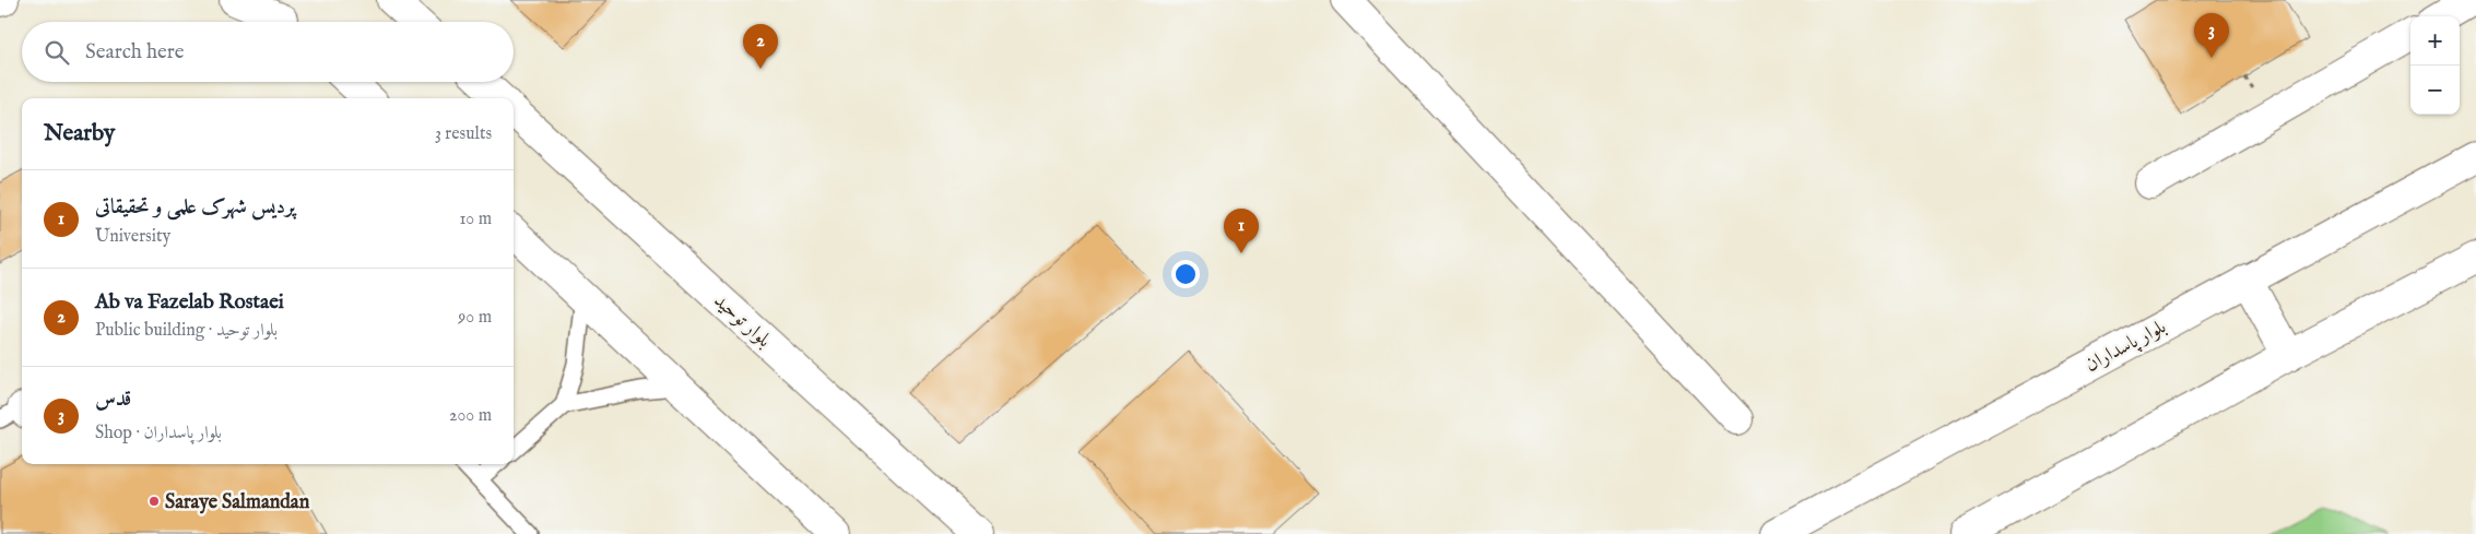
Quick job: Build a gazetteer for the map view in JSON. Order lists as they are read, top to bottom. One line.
{"streets":{"main road":["بلوار توحید","بلوار پاسداران"]},"places":["Saraye Salmandan"],"page":{"pins":["3","2","1"],"map_buttons":["+","−"],"search":"Search here","heading":["Nearby","3 results"],"list":[{"mark":"1","name":"پردیس شهرک علمی و تحقیقاتی","note":"University","value":"10 m"},{"mark":"2","name":"Ab va Fazelab Rostaei","note":"Public building · بلوار توحید","value":"90 m"},{"mark":"3","name":"قدس","note":"Shop · بلوار پاسداران","value":"200 m"}]}}
